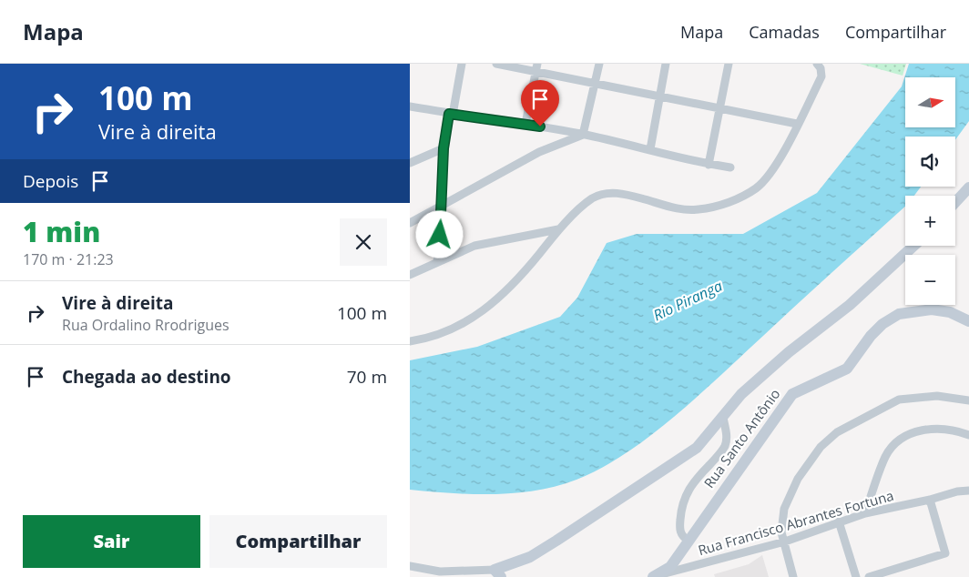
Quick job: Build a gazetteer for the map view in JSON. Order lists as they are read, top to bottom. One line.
{"streets":{"main road":["Rua Santo Antônio"],"street":["Rua Francisco Abrantes Fortuna"]},"crossings":[["Rua Santo Antônio","Rua Francisco Abrantes Fortuna"]],"water":["Rio Piranga"],"north":"right","page":{"header":"Mapa","nav":["Mapa","Camadas","Compartilhar"],"turn":["100 m","Vire à direita"],"map_buttons":["+","−"],"then":"Depois","heading":["1 min","170 m · 21:23"],"list":[{"name":"Vire à direita","note":"Rua Ordalino Rrodrigues","value":"100 m"},{"name":"Chegada ao destino","value":"70 m"}],"buttons":["Sair","Compartilhar"]}}
